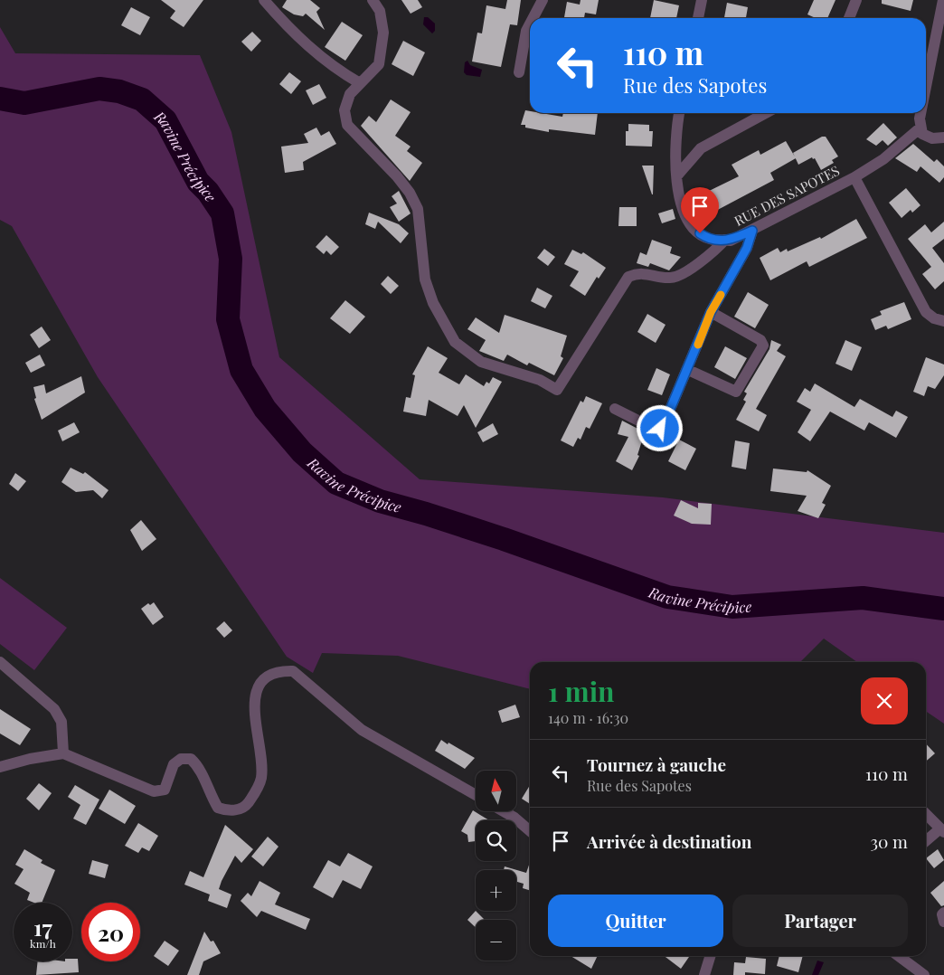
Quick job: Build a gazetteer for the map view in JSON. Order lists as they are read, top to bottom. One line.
{"streets":{"street":["RUE DES SAPOTES"]},"water":["Ravine Précipice"],"north":"top","page":{"turn":["110 m","Rue des Sapotes"],"heading":["1 min","140 m · 16:30"],"list":[{"name":"Tournez à gauche","note":"Rue des Sapotes","value":"110 m"},{"name":"Arrivée à destination","value":"30 m"}],"map_buttons":["+","−"],"buttons":["Quitter","Partager"],"speed":"17 km/h","limit":"20"}}
